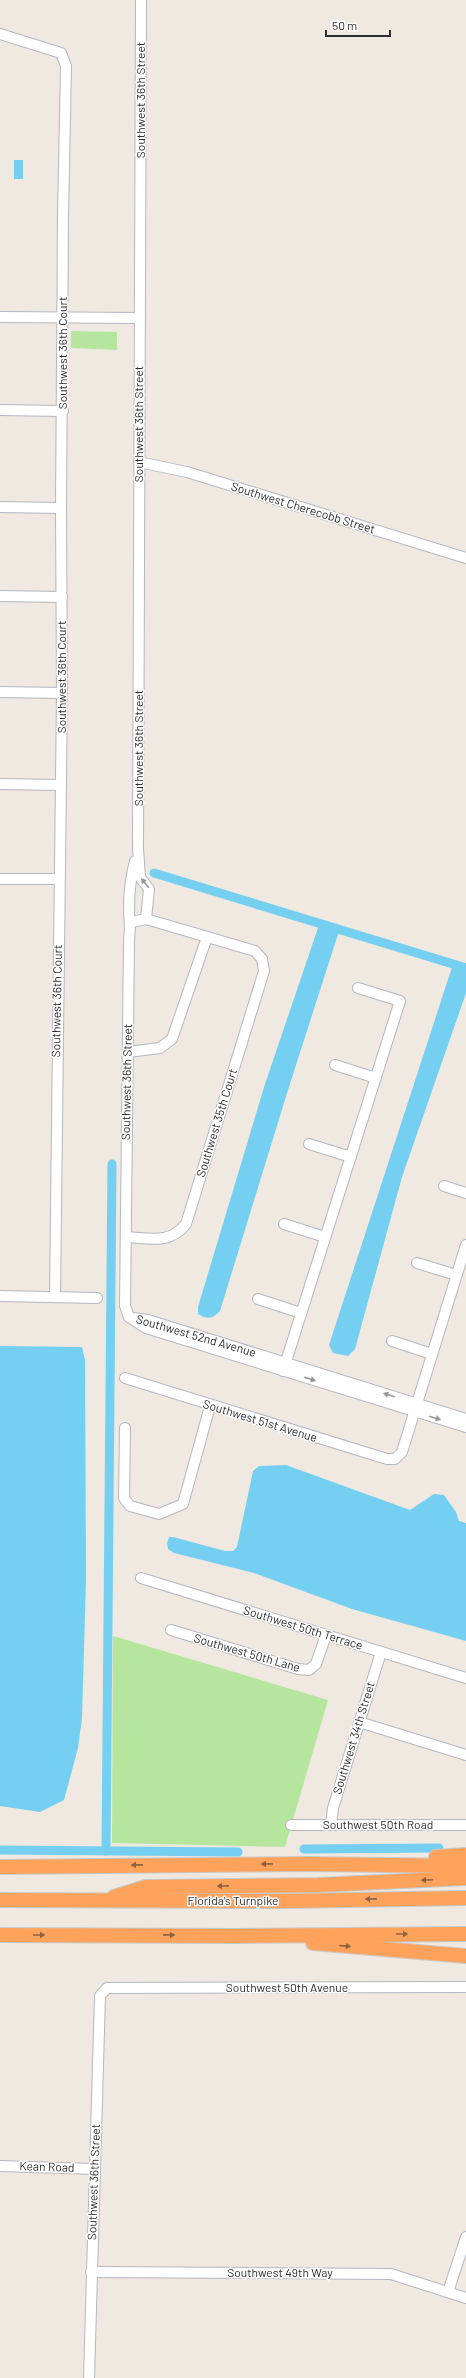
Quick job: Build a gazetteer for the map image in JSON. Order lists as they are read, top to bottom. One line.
{"streets":{"highway":["Florida's Turnpike"],"street":["Southwest 36th Street","Southwest 36th Court","Southwest Cherecobb Street","Southwest 35th Court","Southwest 52nd Avenue","Southwest 51st Avenue","Southwest 50th Terrace","Southwest 50th Lane","Southwest 34th Street","Southwest 50th Road","Southwest 50th Avenue","Kean Road","Southwest 49th Way"]},"crossings":[["Southwest 36th Street","Southwest Cherecobb Street"],["Southwest 36th Street","Southwest 35th Court"],["Southwest 36th Street","Southwest 52nd Avenue"],["Southwest 36th Street","Southwest 50th Avenue"],["Southwest 36th Street","Kean Road"],["Southwest 36th Street","Southwest 49th Way"],["Southwest 52nd Avenue","Southwest 51st Avenue"],["Southwest 50th Terrace","Southwest 50th Lane"],["Southwest 50th Terrace","Southwest 34th Street"],["Southwest 34th Street","Southwest 50th Road"]],"scale_bar":"50 m"}
